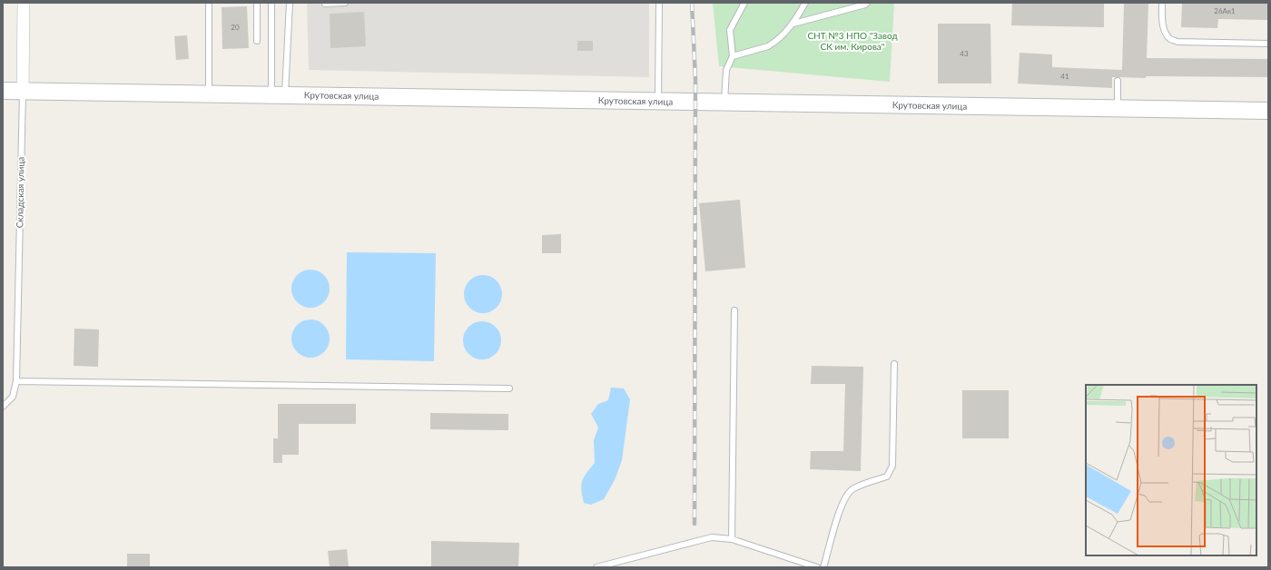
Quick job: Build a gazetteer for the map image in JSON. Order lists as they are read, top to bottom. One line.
{"streets":{"street":["Крутовская улица","Складская улица"]},"crossings":[["Крутовская улица","Складская улица"]],"parks":["СНТ №3 НПО \"Завод СК им. Кирова\""],"house_numbers":["26Ак1","20","43","41"]}
